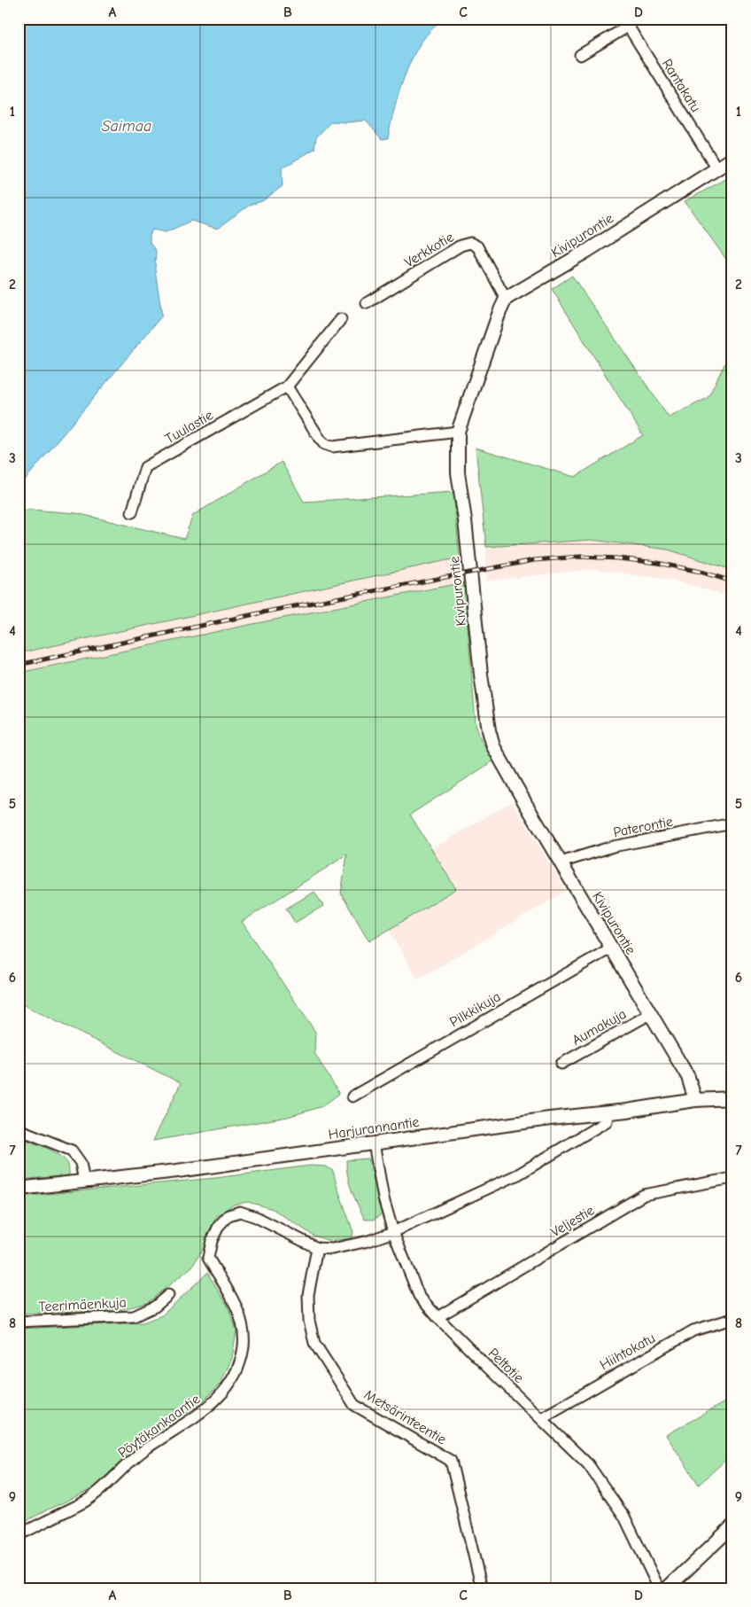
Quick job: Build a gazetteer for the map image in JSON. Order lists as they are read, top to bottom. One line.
{"streets":{"street":["Rantakatu","Kivipurontie","Verkkotie","Tuulastie","Paterontie","Pilkkikuja","Aumakuja","Harjurannantie","Veljestie","Teerimäenkuja","Hiihtokatu","Peltotie","Metsärinteentie","Pöytäkankaantie"]},"crossings":[["Rantakatu","Kivipurontie"],["Kivipurontie","Verkkotie"],["Kivipurontie","Paterontie"],["Kivipurontie","Pilkkikuja"],["Kivipurontie","Aumakuja"],["Kivipurontie","Harjurannantie"],["Harjurannantie","Peltotie"],["Harjurannantie","Pöytäkankaantie"],["Veljestie","Peltotie"],["Hiihtokatu","Peltotie"],["Peltotie","Pöytäkankaantie"],["Metsärinteentie","Pöytäkankaantie"]],"water":["Saimaa"],"grid":{"columns":["A","B","C","D"],"rows":["1","2","3","4","5","6","7","8","9"]}}
